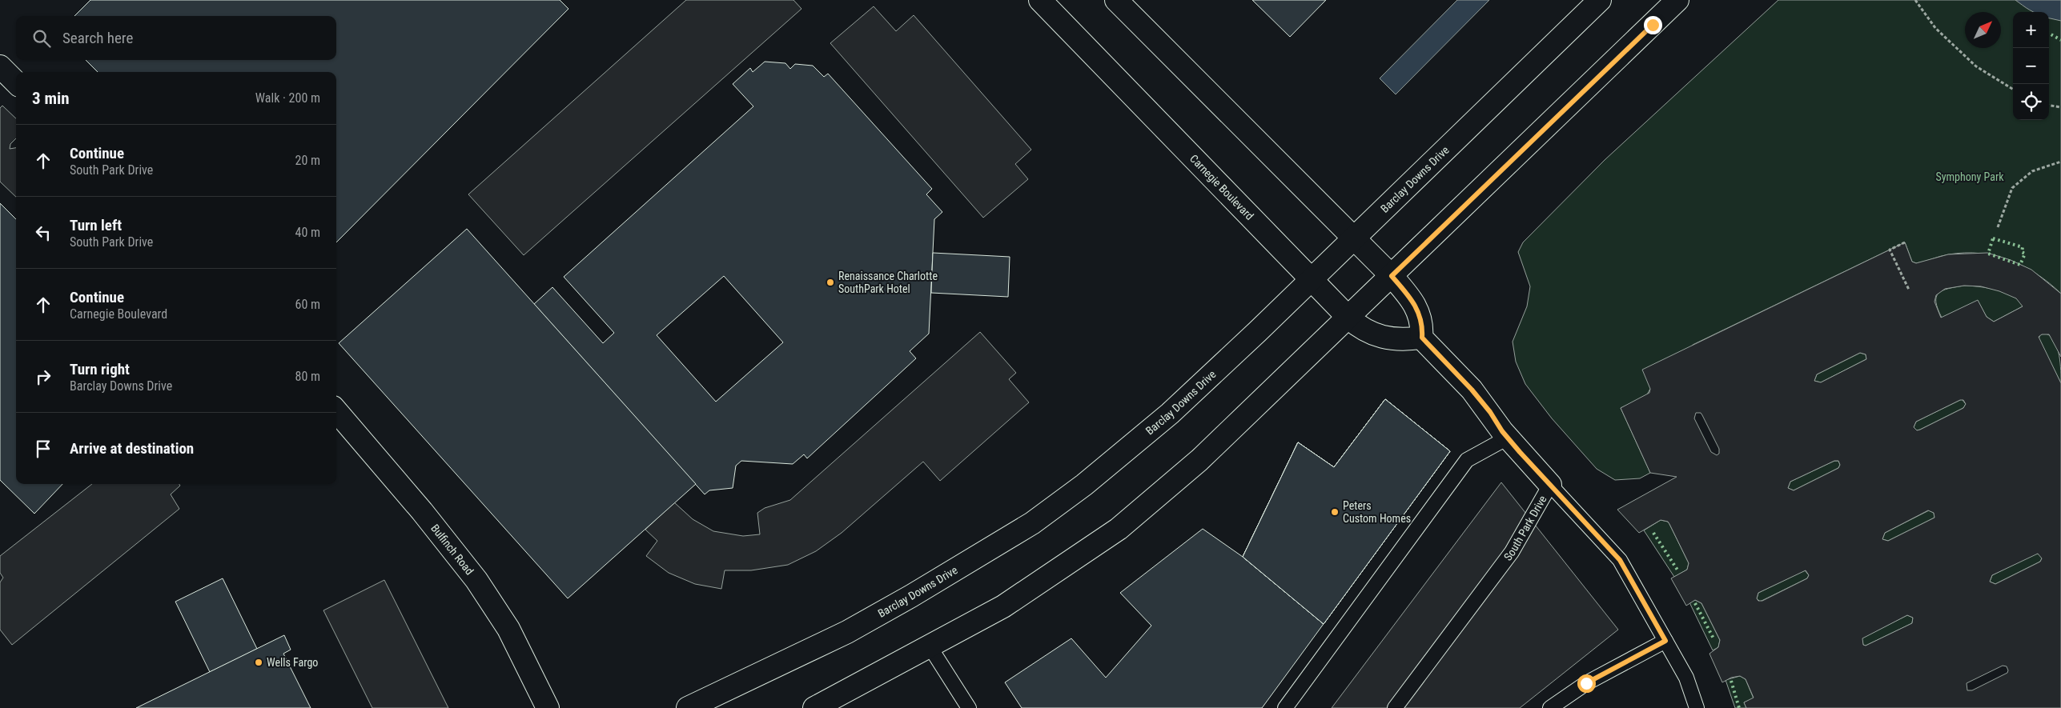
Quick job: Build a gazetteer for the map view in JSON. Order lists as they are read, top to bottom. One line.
{"streets":{"street":["Barclay Downs Drive","Carnegie Boulevard","Bulfinch Road"],"lane":["South Park Drive"]},"crossings":[["Barclay Downs Drive","Carnegie Boulevard"]],"parks":["Symphony Park"],"places":["Renaissance Charlotte SouthPark Hotel","Peters Custom Homes","Wells Fargo"],"north":"top right","page":{"map_buttons":["+","−"],"search":"Search here","heading":["3 min","Walk · 200 m"],"list":[["Continue","South Park Drive","20 m"],["Turn left","South Park Drive","40 m"],["Continue","Carnegie Boulevard","60 m"],["Turn right","Barclay Downs Drive","80 m"],"Arrive at destination"]}}
